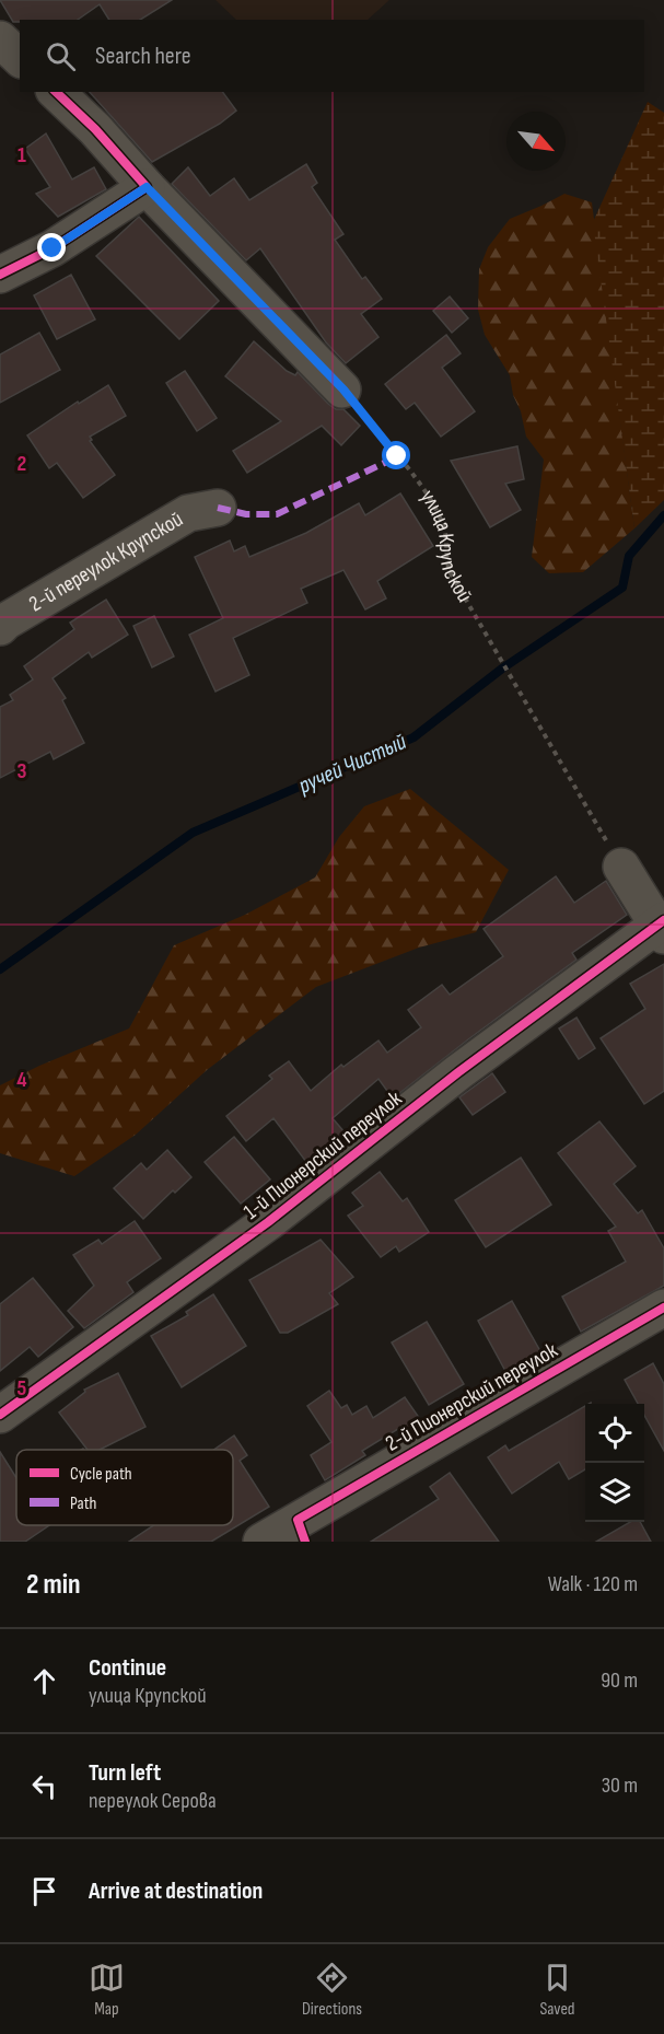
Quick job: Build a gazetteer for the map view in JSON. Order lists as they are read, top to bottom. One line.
{"streets":{"street":["2-й переулок Крупской","1-й Пионерский переулок","2-й Пионерский переулок"],"path":["улица Крупской"]},"water":["ручей Чистый"],"legend":["Cycle path","Path"],"north":"bottom right","page":{"search":"Search here","heading":["2 min","Walk · 120 m"],"list":[["Continue","улица Крупской","90 m"],["Turn left","переулок Серова","30 m"],"Arrive at destination"],"nav":["Map","Directions","Saved"]},"grid":{"rows":["1","2","3","4","5"]}}
